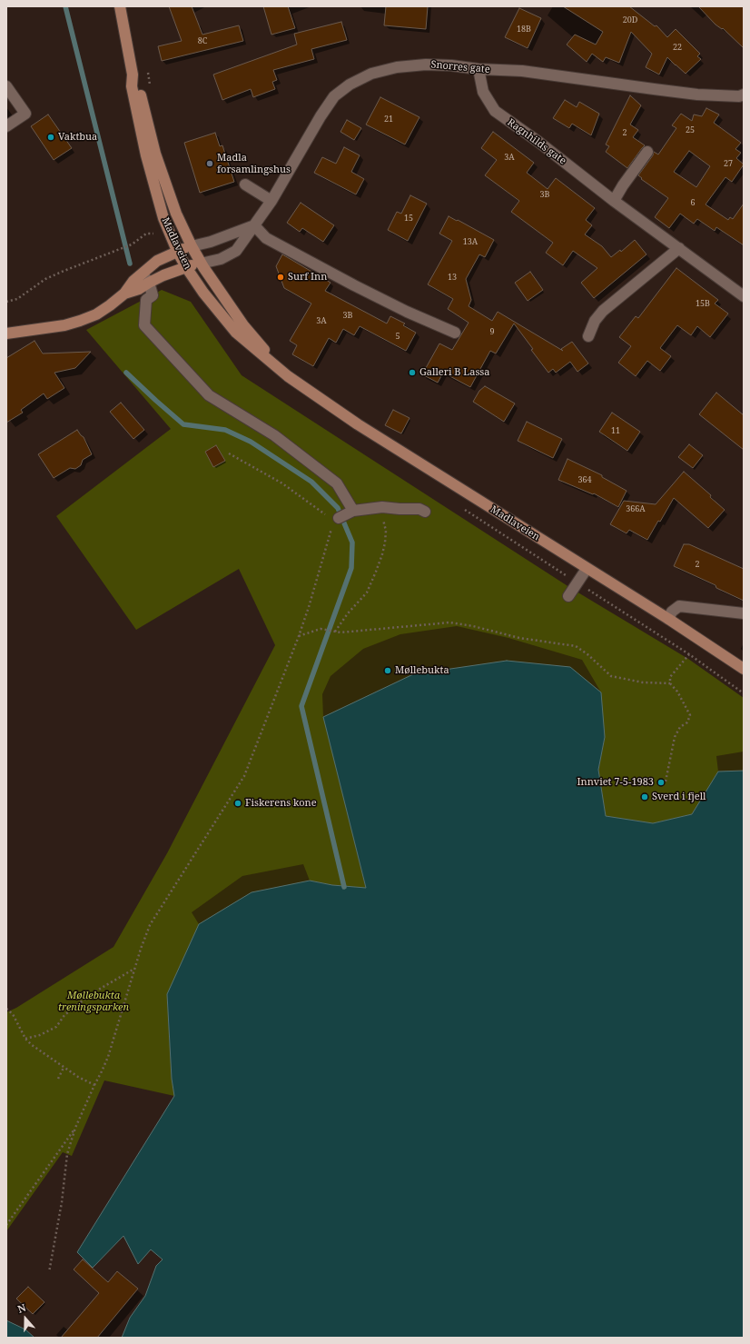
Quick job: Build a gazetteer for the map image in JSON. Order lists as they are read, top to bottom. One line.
{"streets":{"main road":["Madlaveien"],"street":["Snorres gate","Ragnhilds gate"]},"crossings":[["Snorres gate","Ragnhilds gate"],["Snorres gate","Madlaveien"]],"parks":["Møllebukta treningsparken"],"places":["Vaktbua","Madla forsamlingshus","Surf Inn","Galleri B Lassa","Møllebukta","Innviet 7-5-1983","Sverd i fjell","Fiskerens kone"],"house_numbers":["20D","18B","8C","22","21","25","2","3A","27","3B","6","15","13A","13","15B","3B","3A","9","5","11","364","366A","2"],"north":"top"}
